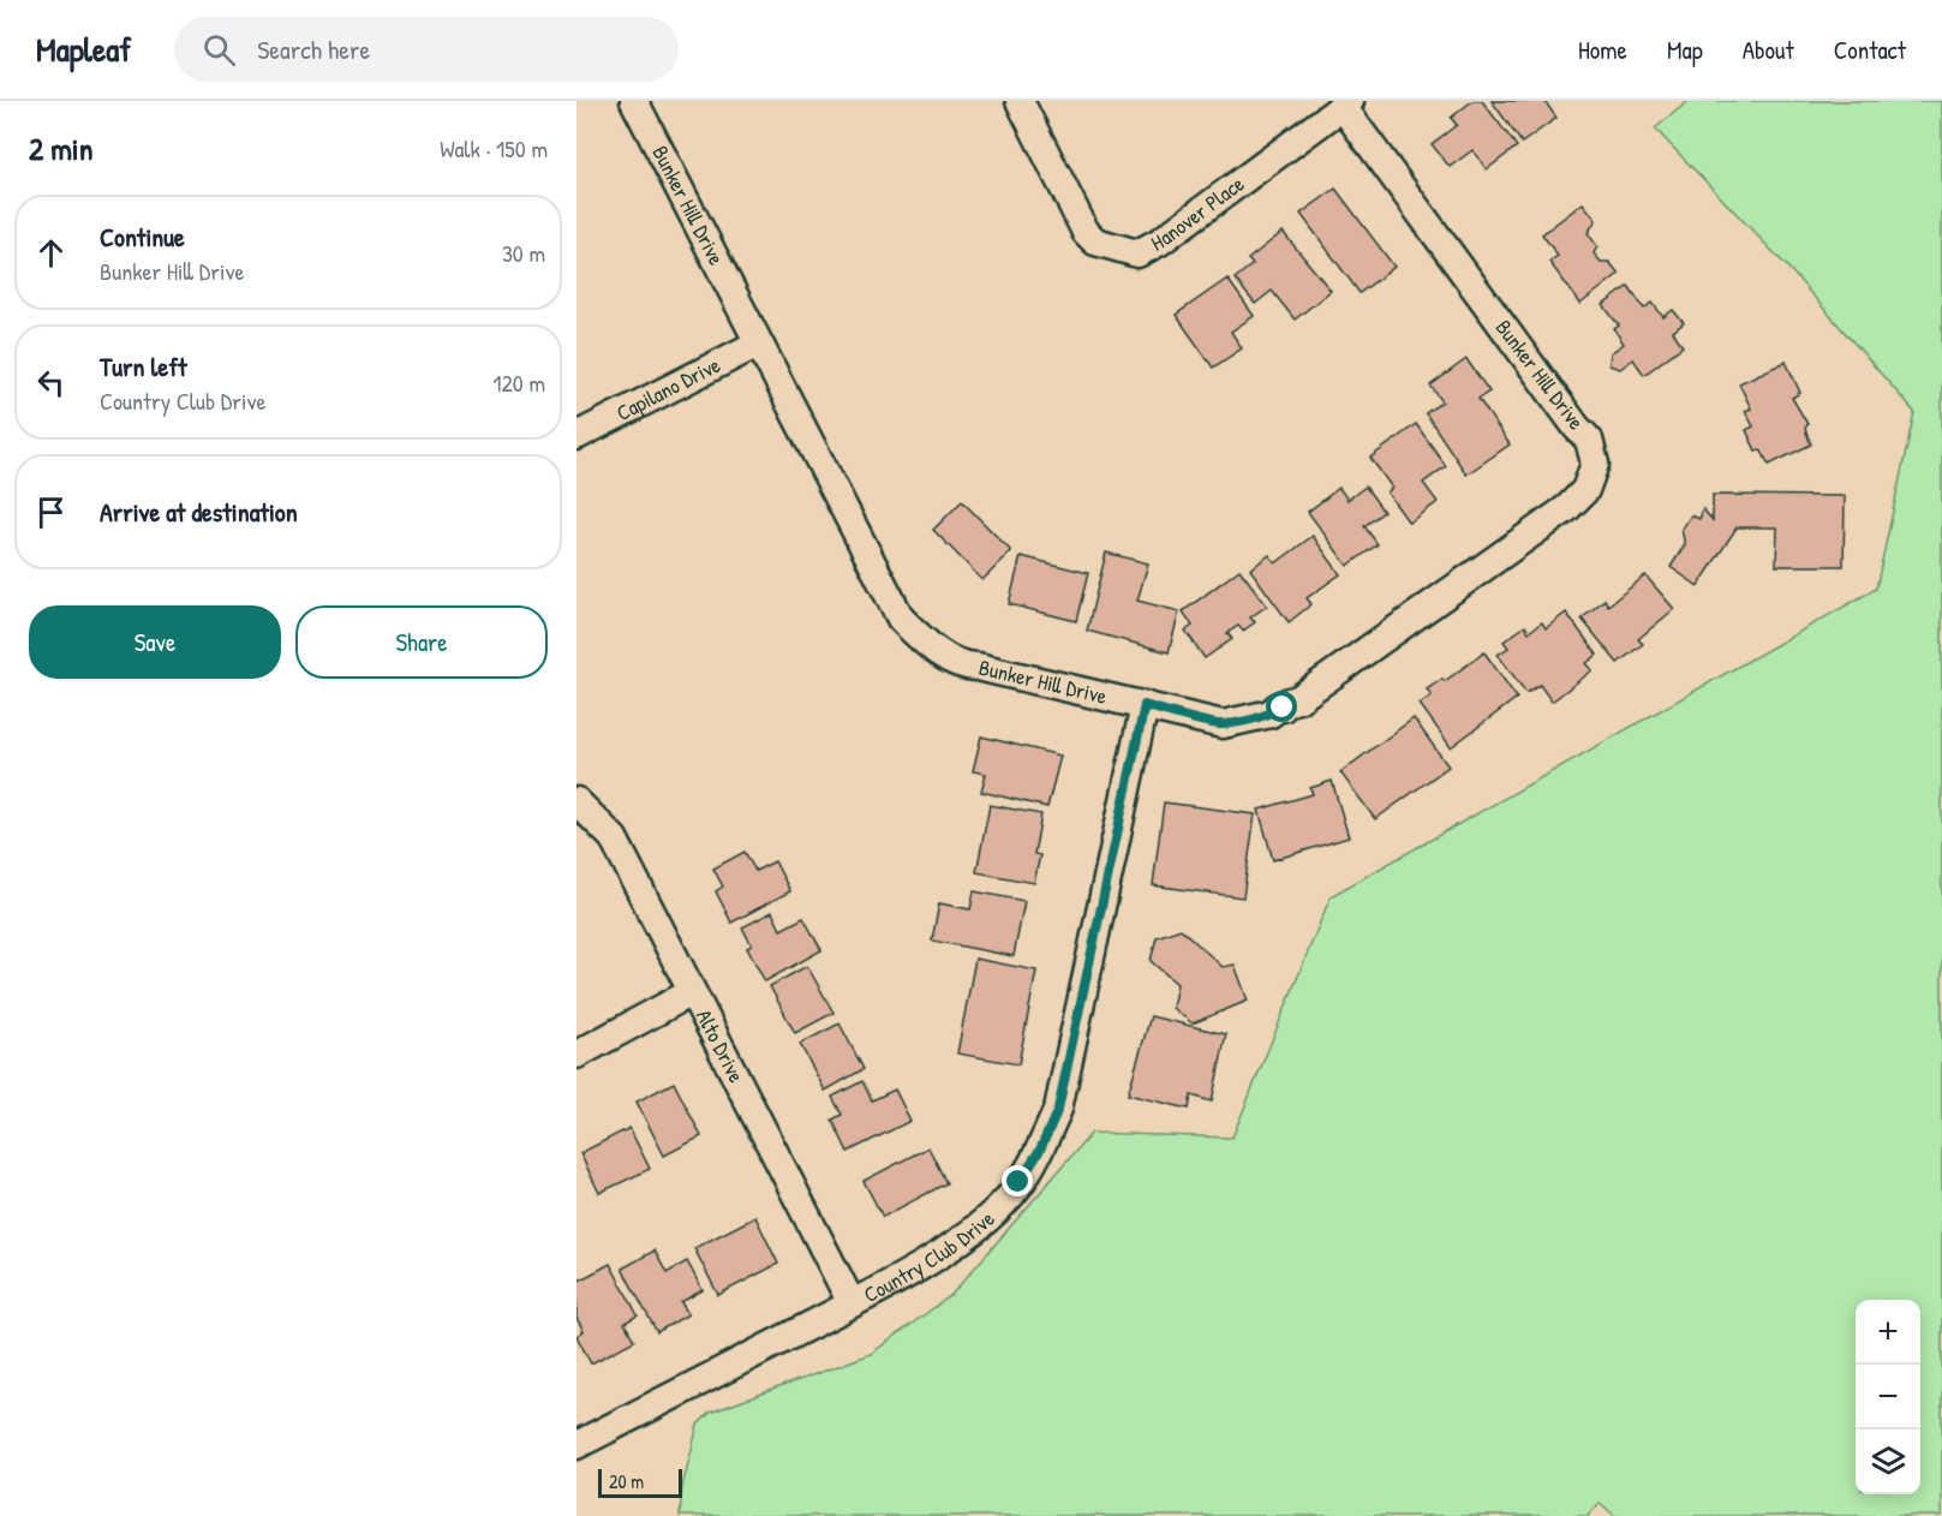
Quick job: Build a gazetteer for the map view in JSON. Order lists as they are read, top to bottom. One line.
{"streets":{"street":["Bunker Hill Drive","Hanover Place","Capilano Drive","Alto Drive","Country Club Drive"]},"crossings":[["Bunker Hill Drive","Hanover Place"],["Bunker Hill Drive","Capilano Drive"],["Bunker Hill Drive","Country Club Drive"],["Alto Drive","Country Club Drive"]],"scale_bar":"20 m","page":{"header":"Mapleaf","search":"Search here","nav":["Home","Map","About","Contact"],"heading":["2 min","Walk · 150 m"],"list":[["Continue","Bunker Hill Drive","30 m"],["Turn left","Country Club Drive","120 m"],"Arrive at destination"],"buttons":["Save","Share"],"map_buttons":["+","−"],"scale":"20 m"}}
